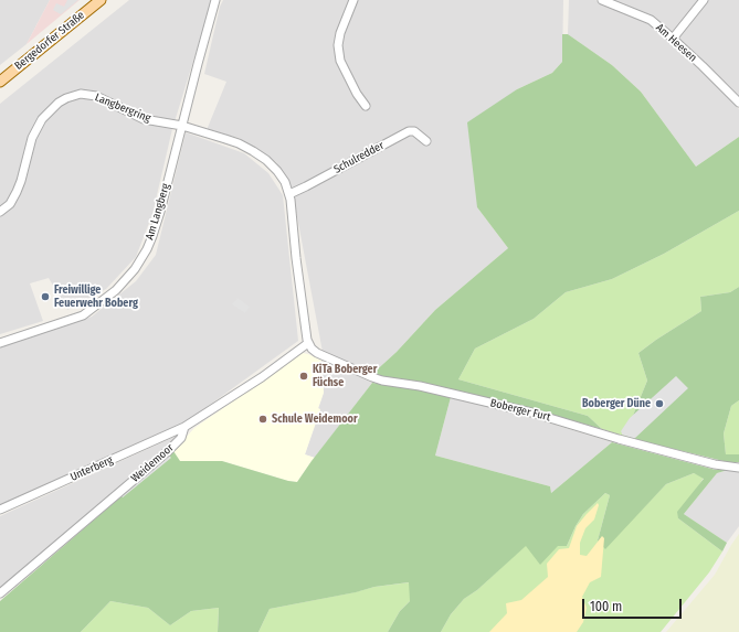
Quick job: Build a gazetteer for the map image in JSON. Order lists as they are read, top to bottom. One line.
{"streets":{"main road":["Bergedorfer Straße"],"street":["Am Heesen","Langbergring","Schulredder","Am Langberg","Boberger Furt","Weidemoor","Unterberg"]},"crossings":[["Langbergring","Am Langberg"],["Boberger Furt","Weidemoor"],["Weidemoor","Unterberg"]],"places":["Freiwillige Feuerwehr Boberg","KiTa Boberger Füchse","Boberger Düne","Schule Weidemoor"],"scale_bar":"100 m"}
